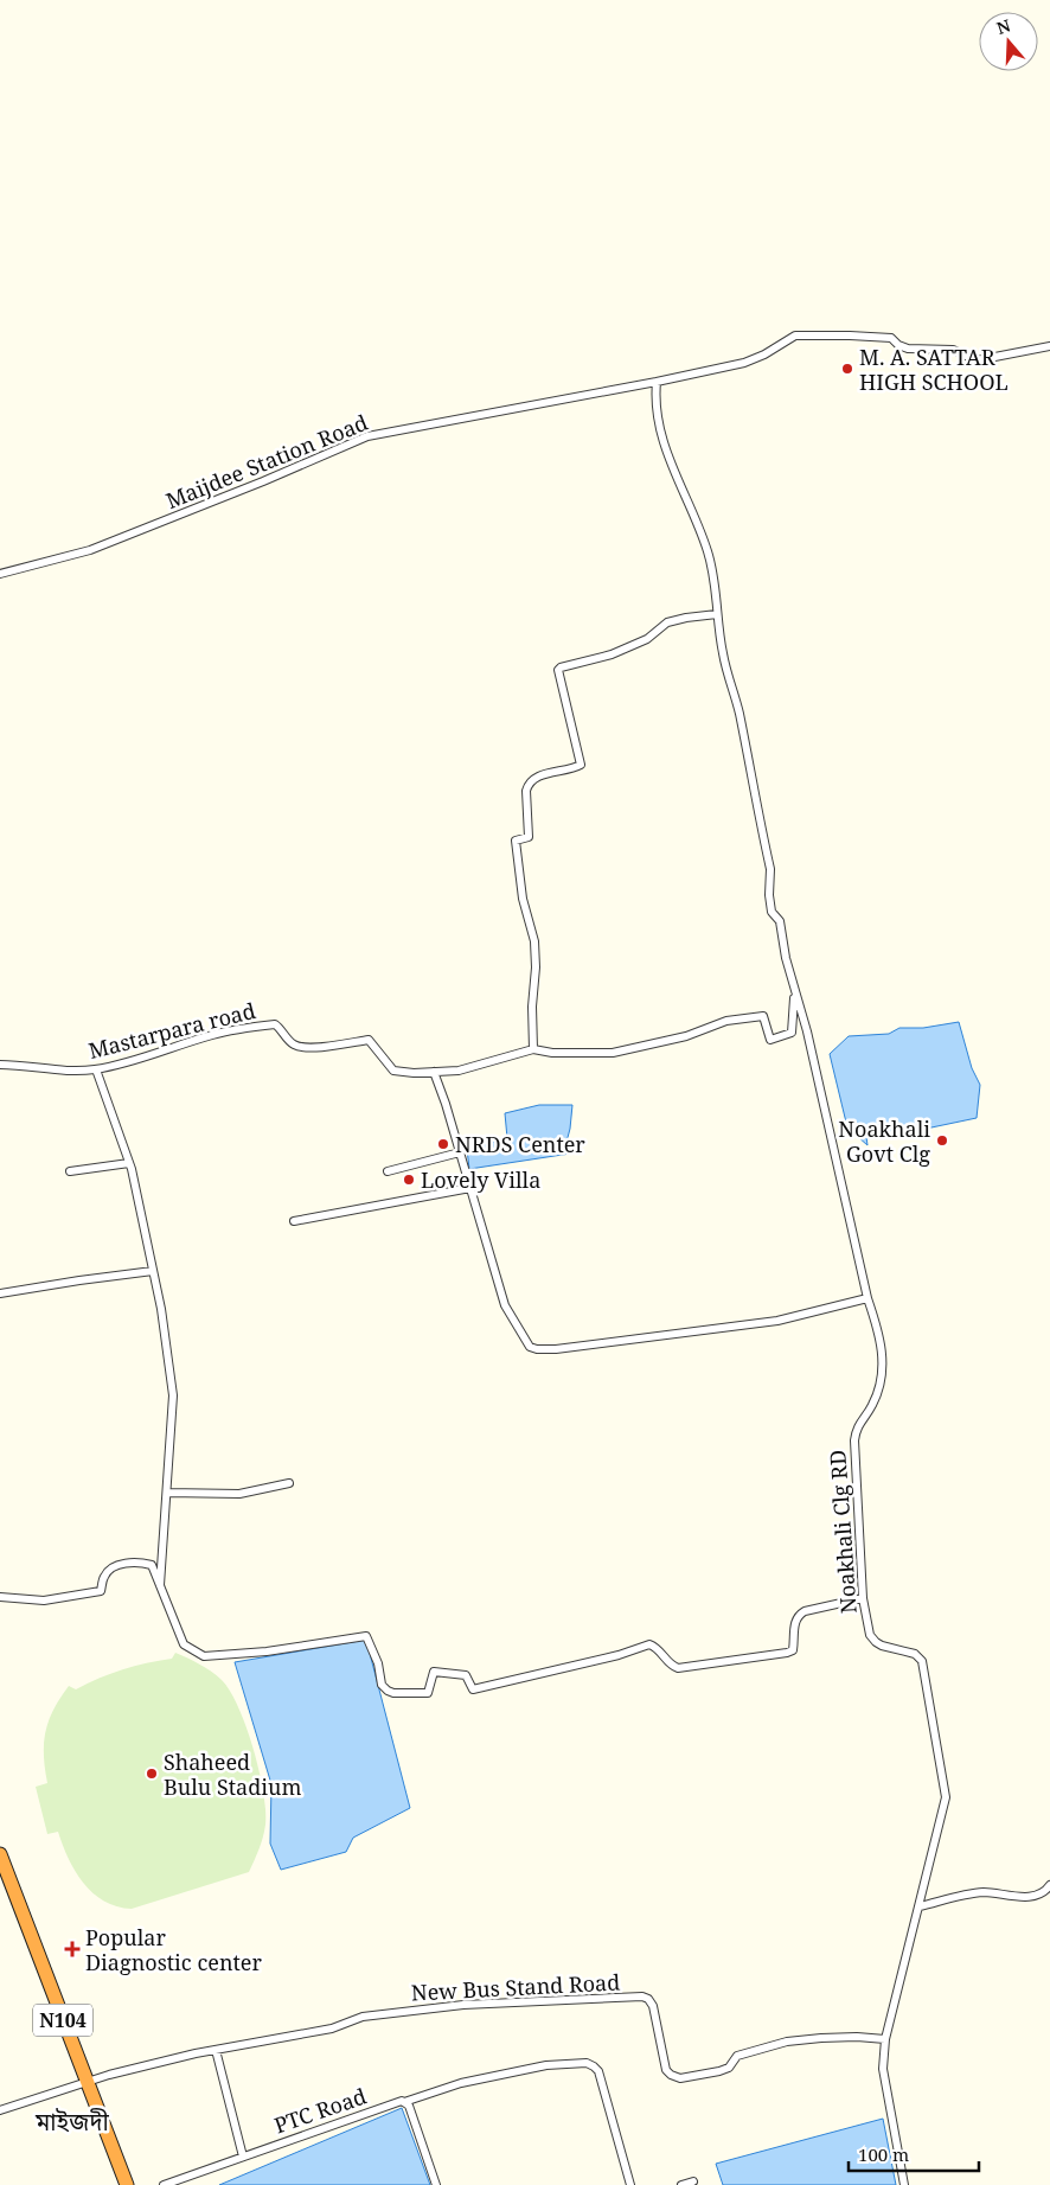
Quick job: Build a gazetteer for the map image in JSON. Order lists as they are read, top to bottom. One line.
{"streets":{"highway":["N104"],"street":["Maijdee Station Road","Mastarpara road","Noakhali Clg RD","New Bus Stand Road","PTC Road"]},"crossings":[["Mastarpara road","Noakhali Clg RD"],["Noakhali Clg RD","New Bus Stand Road"],["New Bus Stand Road","N104"]],"districts":["মাইজদী"],"places":{"other":["M. A. SATTAR HIGH SCHOOL","Noakhali Govt Clg","NRDS Center","Lovely Villa","Shaheed Bulu Stadium"],"health":["Popular Diagnostic center"]},"scale_bar":"100 m","north":"top"}
